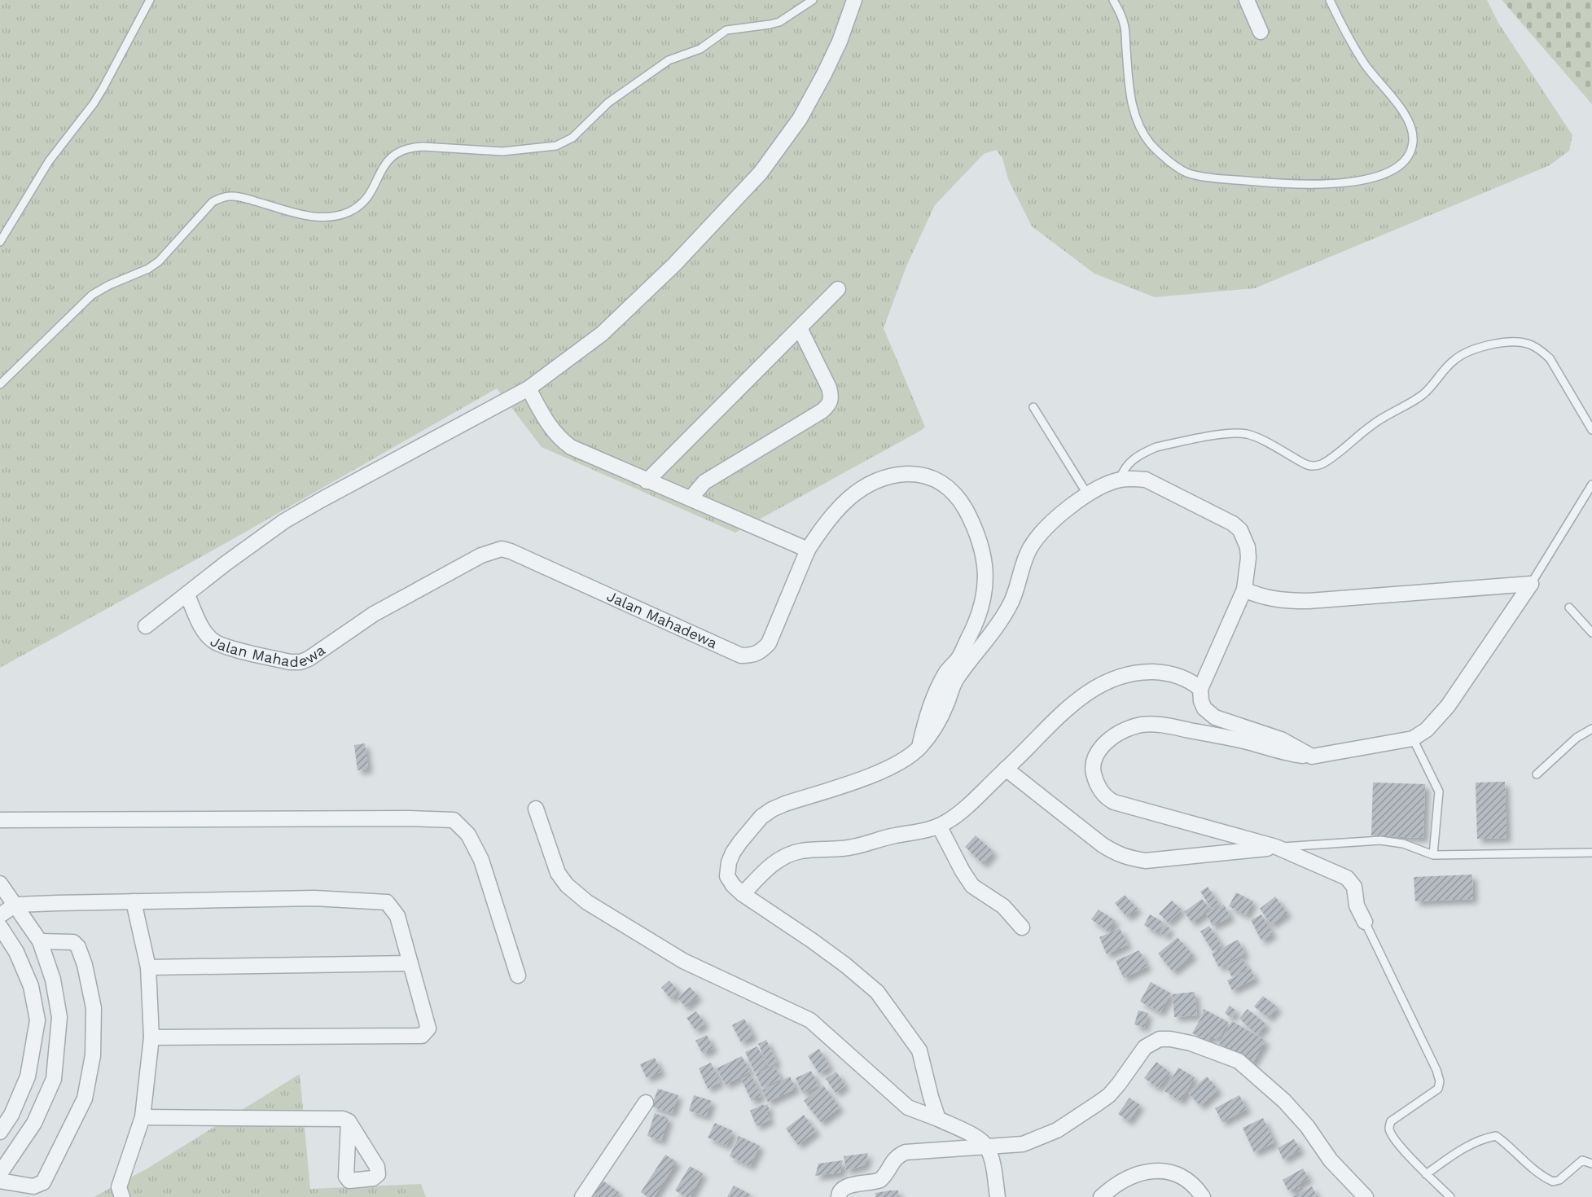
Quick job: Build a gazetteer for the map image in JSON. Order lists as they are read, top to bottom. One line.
{"streets":{"street":["Jalan Mahadewa"]}}
